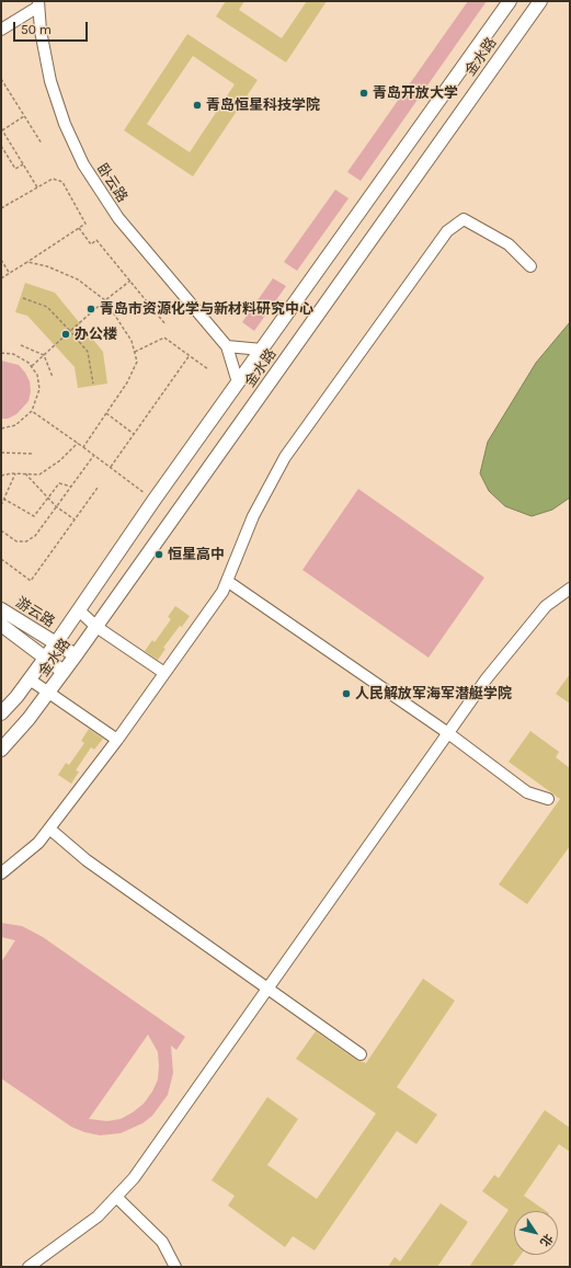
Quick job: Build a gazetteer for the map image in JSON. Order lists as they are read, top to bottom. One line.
{"streets":{"main road":["金水路","游云路"],"street":["卧云路"]},"crossings":[["金水路","卧云路"],["金水路","游云路"]],"places":["青岛开放大学","青岛恒星科技学院","青岛市资源化学与新材料研究中心","办公楼","恒星高中","人民解放军海军潜艇学院"],"scale_bar":"50 m","north":"bottom right"}
